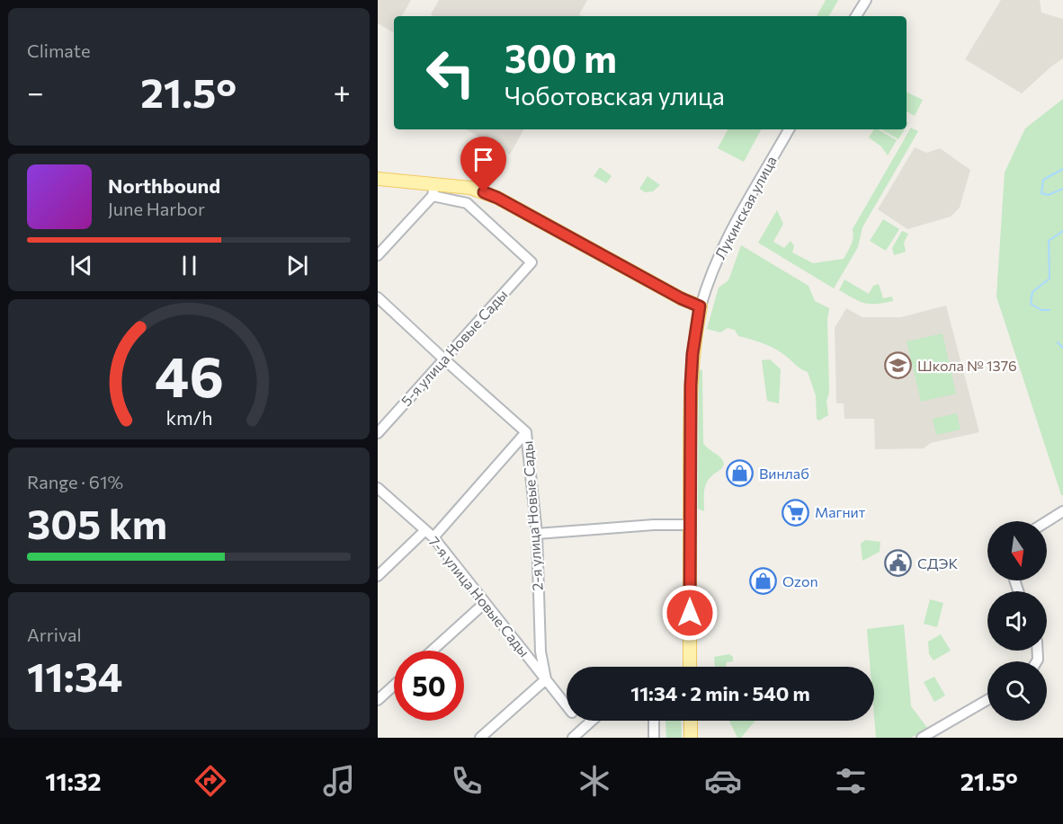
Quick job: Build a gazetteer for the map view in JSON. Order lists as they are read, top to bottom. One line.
{"streets":{"main road":["Лукинская улица"],"street":["5-я улица Новые Сады","2-я улица Новые Сады","7-я улица Новые Сады"]},"crossings":[["5-я улица Новые Сады","2-я улица Новые Сады"],["2-я улица Новые Сады","7-я улица Новые Сады"]],"places":{"school or university":["Школа № 1376"],"shop":["Винлаб","Ozon"],"supermarket":["Магнит"],"public building":["СДЭК"]},"north":"bottom","page":{"tile":["Climate",["Range · 61%","305 km"],["Arrival","11:34"]],"turn":["300 m","Чоботовская улица"],"heat":["−","21.5°","+"],"song":["Northbound","June Harbor"],"limit":"50","trip":"11:34 · 2 min · 540 m","tabs":["11:32","21.5°"],"gauge":["46","km/h"]}}
